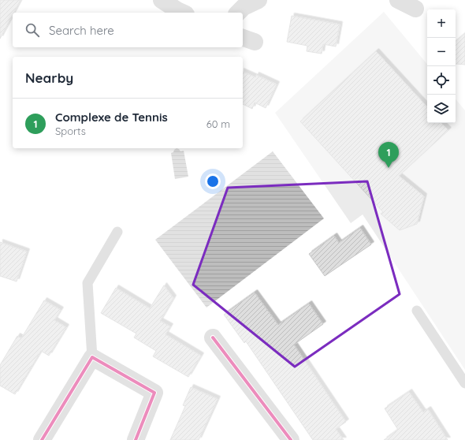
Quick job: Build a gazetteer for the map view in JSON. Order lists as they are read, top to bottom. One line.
{"page":{"map_buttons":["+","−"],"search":"Search here","heading":"Nearby","list":[{"mark":"1","name":"Complexe de Tennis","note":"Sports","value":"60 m"}],"pins":"1"}}
